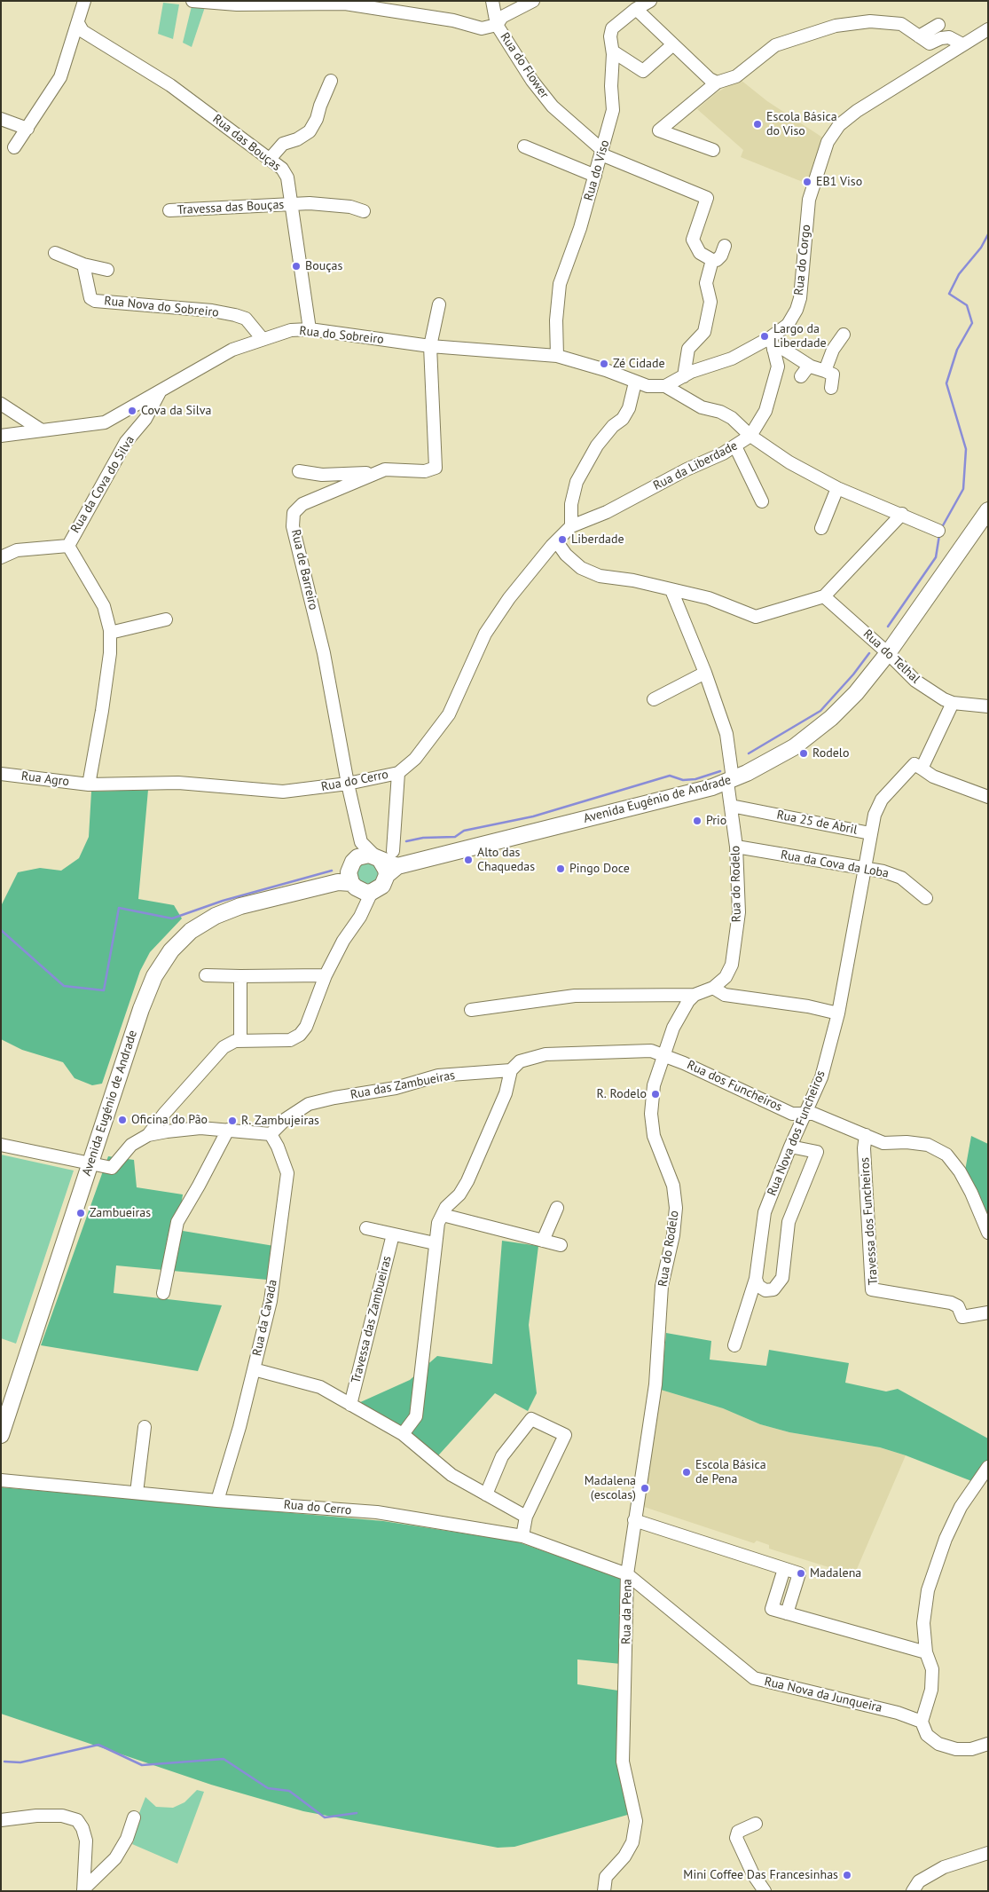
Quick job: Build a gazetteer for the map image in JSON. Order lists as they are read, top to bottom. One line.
{"streets":{"main road":["Avenida Eugénio de Andrade"],"street":["Rua do Flower","Rua das Bouças","Rua do Viso","Travessa das Bouças","Rua do Corgo","Rua Nova do Sobreiro","Rua do Sobreiro","Rua da Liberdade","Rua da Cova do Silva","Rua de Barreiro","Rua do Telhal","Rua Agro","Rua do Cerro","Rua 25 de Abril","Rua da Cova da Loba","Rua do Rodelo","Rua das Zambueiras","Rua dos Funcheiros","Rua Nova dos Funcheiros","Travessa dos Funcheiros","Rua da Cavada","Travessa das Zambueiras","Rua da Pena","Rua Nova da Junqueira"]},"crossings":[["Rua do Flower","Rua do Viso"],["Rua das Bouças","Travessa das Bouças"],["Rua das Bouças","Rua do Sobreiro"],["Rua do Viso","Rua do Corgo"],["Rua do Viso","Rua do Sobreiro"],["Rua do Corgo","Rua do Sobreiro"],["Rua do Corgo","Rua da Liberdade"],["Rua Nova do Sobreiro","Rua do Sobreiro"],["Rua do Sobreiro","Rua da Cova do Silva"],["Rua do Sobreiro","Rua de Barreiro"],["Rua da Liberdade","Rua do Cerro"],["Rua da Cova do Silva","Rua Agro"],["Rua da Cova do Silva","Rua do Cerro"],["Rua de Barreiro","Rua do Cerro"],["Rua do Telhal","Avenida Eugénio de Andrade"],["Rua Agro","Rua do Cerro"],["Rua do Cerro","Rua da Cavada"],["Rua do Cerro","Rua da Pena"],["Rua do Cerro","Rua Nova da Junqueira"],["Avenida Eugénio de Andrade","Rua do Rodelo"],["Rua 25 de Abril","Rua da Cova da Loba"],["Rua 25 de Abril","Rua do Rodelo"],["Rua 25 de Abril","Rua Nova dos Funcheiros"],["Rua da Cova da Loba","Rua do Rodelo"],["Rua da Cova da Loba","Rua Nova dos Funcheiros"],["Rua do Rodelo","Rua das Zambueiras"],["Rua do Rodelo","Rua dos Funcheiros"],["Rua do Rodelo","Rua da Pena"],["Rua das Zambueiras","Rua dos Funcheiros"],["Rua das Zambueiras","Rua da Cavada"],["Rua dos Funcheiros","Rua Nova dos Funcheiros"],["Rua dos Funcheiros","Travessa dos Funcheiros"],["Rua da Pena","Rua Nova da Junqueira"]],"places":["Escola Básica do Viso","EB1 Viso","Bouças","Largo da Liberdade","Zé Cidade","Cova da Silva","Liberdade","Rodelo","Prio","Alto das Chaquedas","Pingo Doce","R. Rodelo","Oficina do Pão","R. Zambujeiras","Zambueiras","Escola Básica de Pena","Madalena (escolas)","Madalena","Mini Coffee Das Francesinhas"]}
